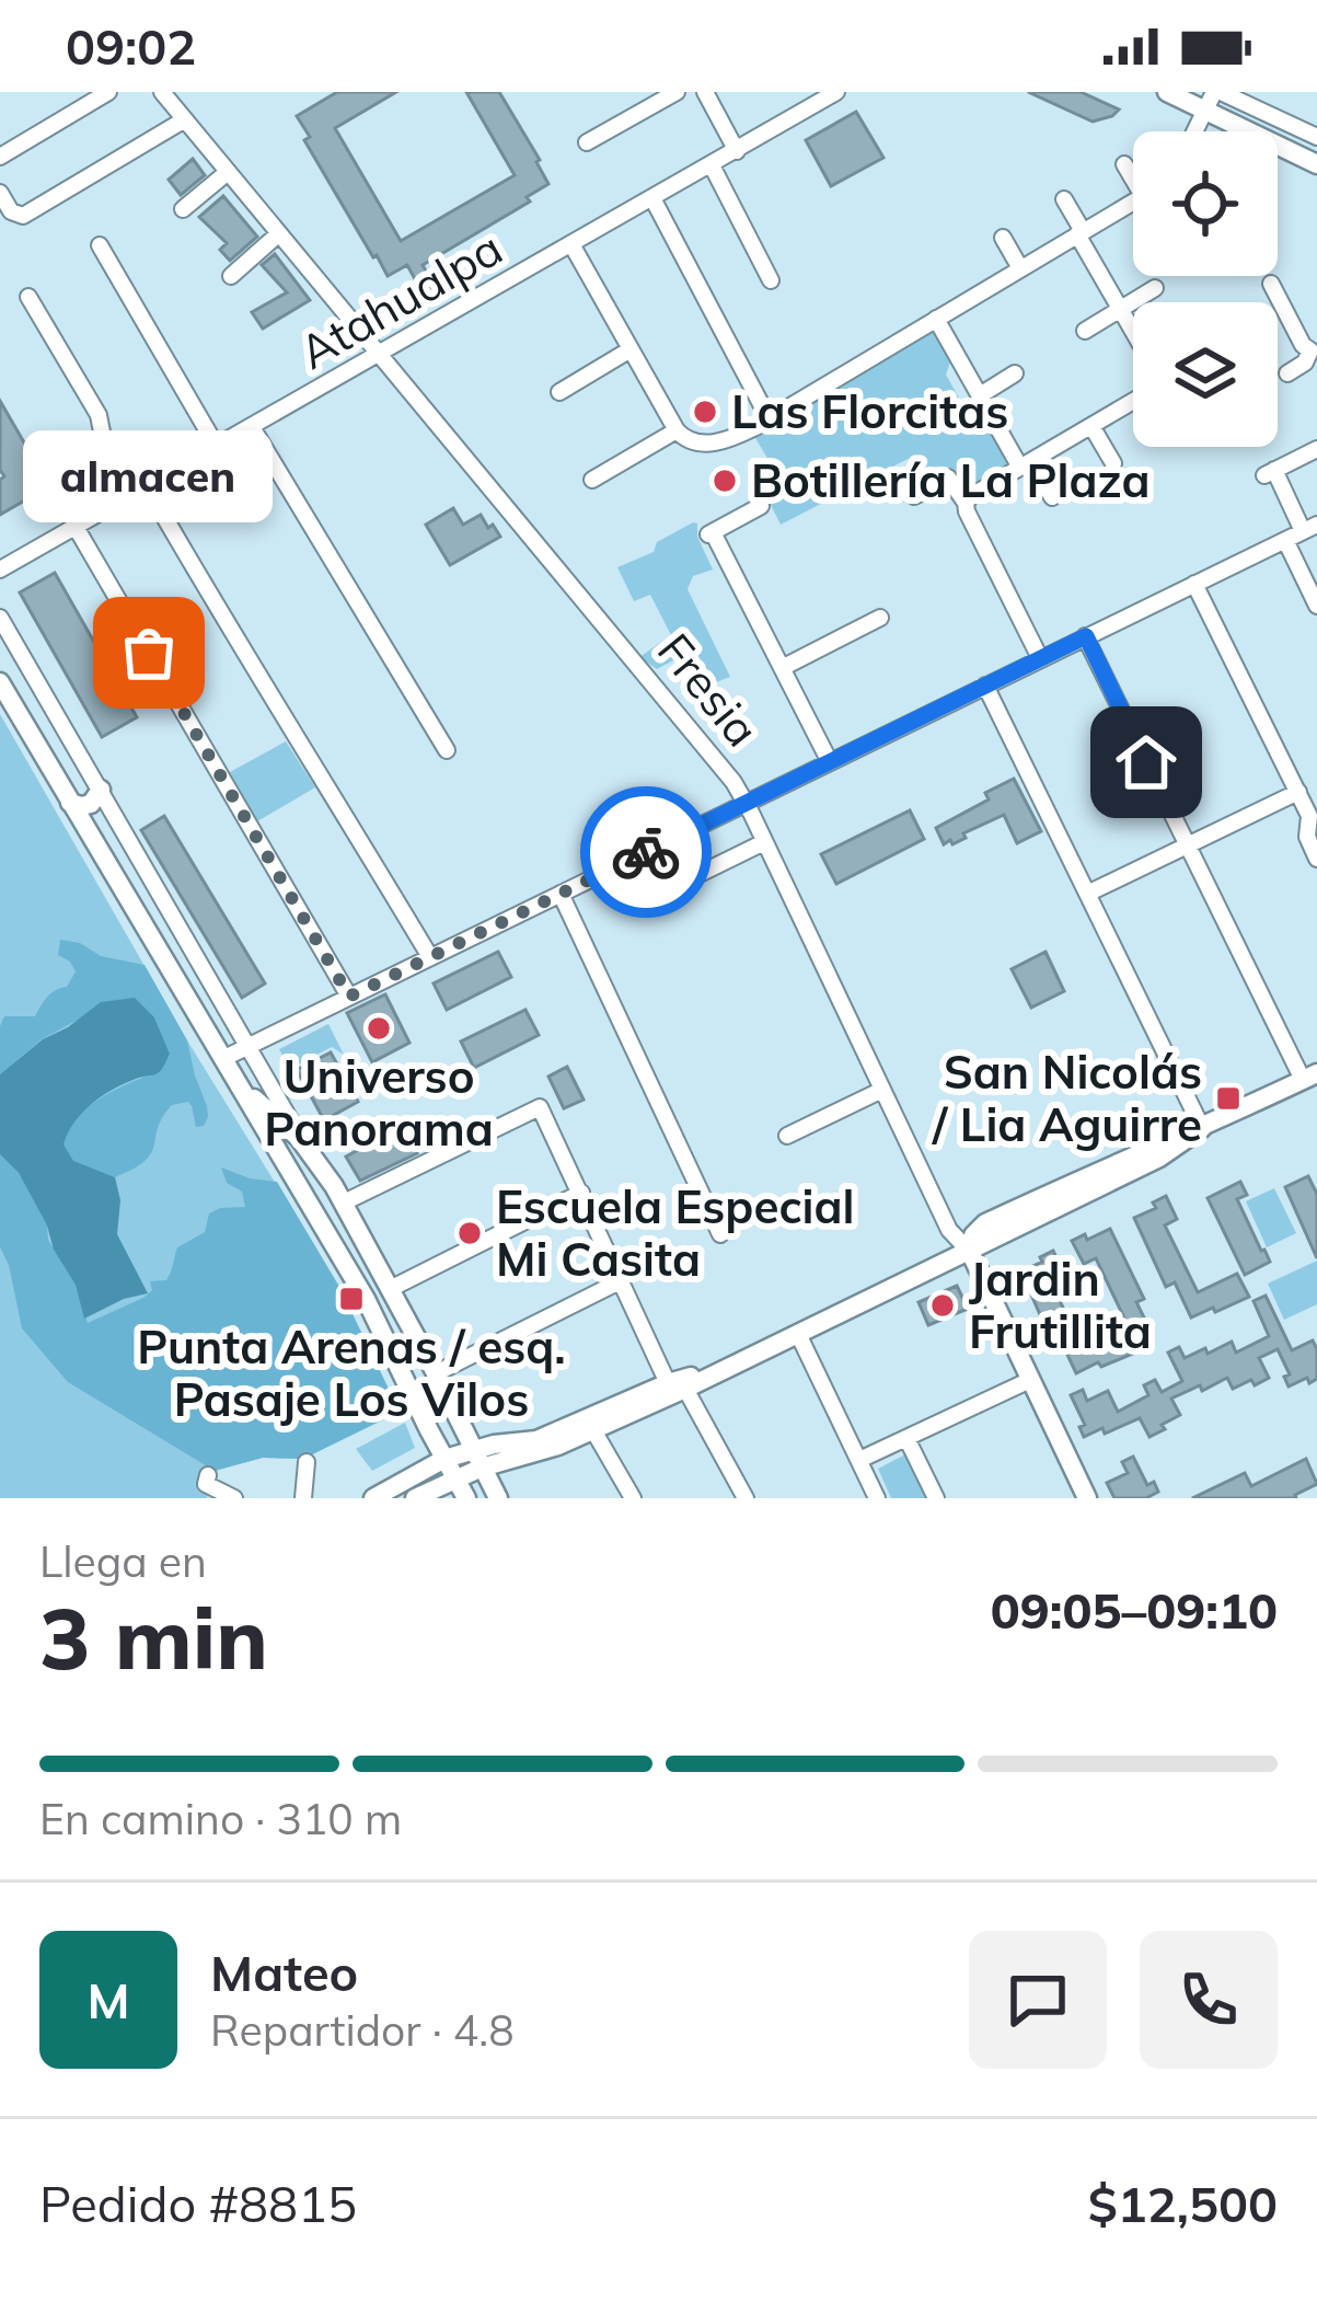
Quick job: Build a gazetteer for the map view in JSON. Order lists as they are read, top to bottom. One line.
{"streets":{"main road":["Fresia"],"street":["Atahualpa"]},"crossings":[["Atahualpa","Fresia"]],"places":{"other":["Las Florcitas","Botillería La Plaza","almacen","Universo Panorama","Escuela Especial Mi Casita","Jardin Frutillita"],"transit":["San Nicolás / Lia Aguirre","Punta Arenas / esq. Pasaje Los Vilos"]},"page":{"status":"09:02","bubble":"almacen","heading":["3 min","Llega en","09:05–09:10"],"panel":["Mateo","Repartidor · 4.8","Pedido #8815","$12,500"],"bar":"En camino · 310 m","round":"M"}}
